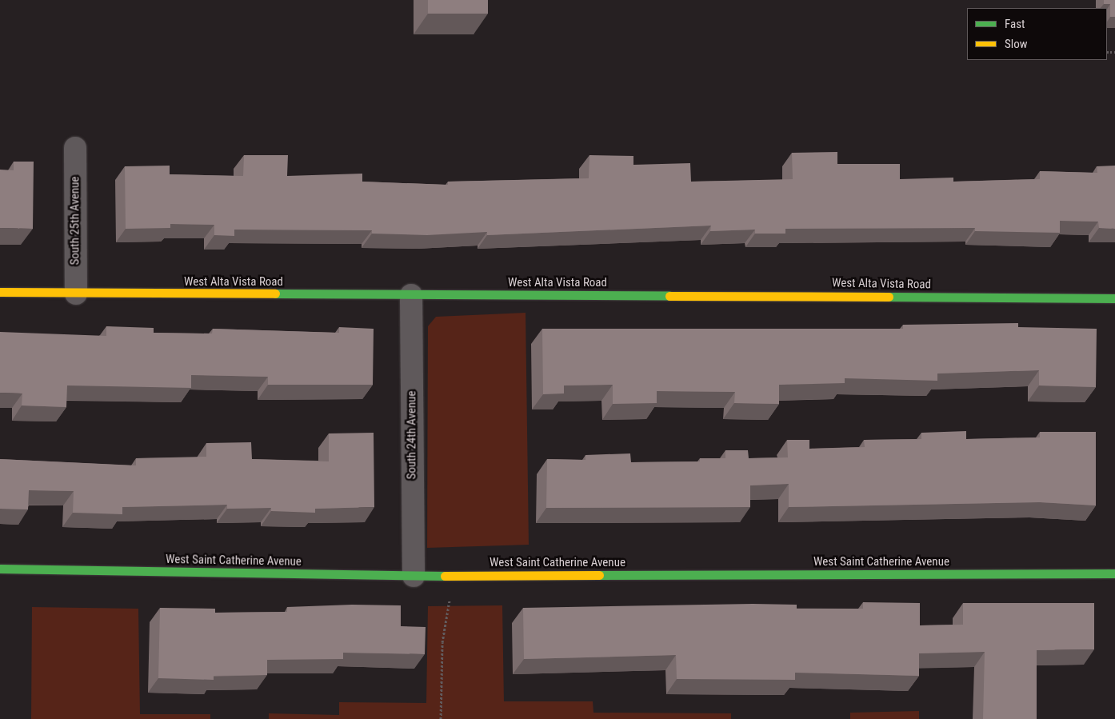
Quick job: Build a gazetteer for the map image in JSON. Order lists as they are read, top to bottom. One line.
{"streets":{"street":["South 25th Avenue","West Alta Vista Road","South 24th Avenue","West Saint Catherine Avenue"]},"crossings":[["South 25th Avenue","West Alta Vista Road"],["West Alta Vista Road","South 24th Avenue"],["South 24th Avenue","West Saint Catherine Avenue"]],"legend":["Fast","Slow"]}
